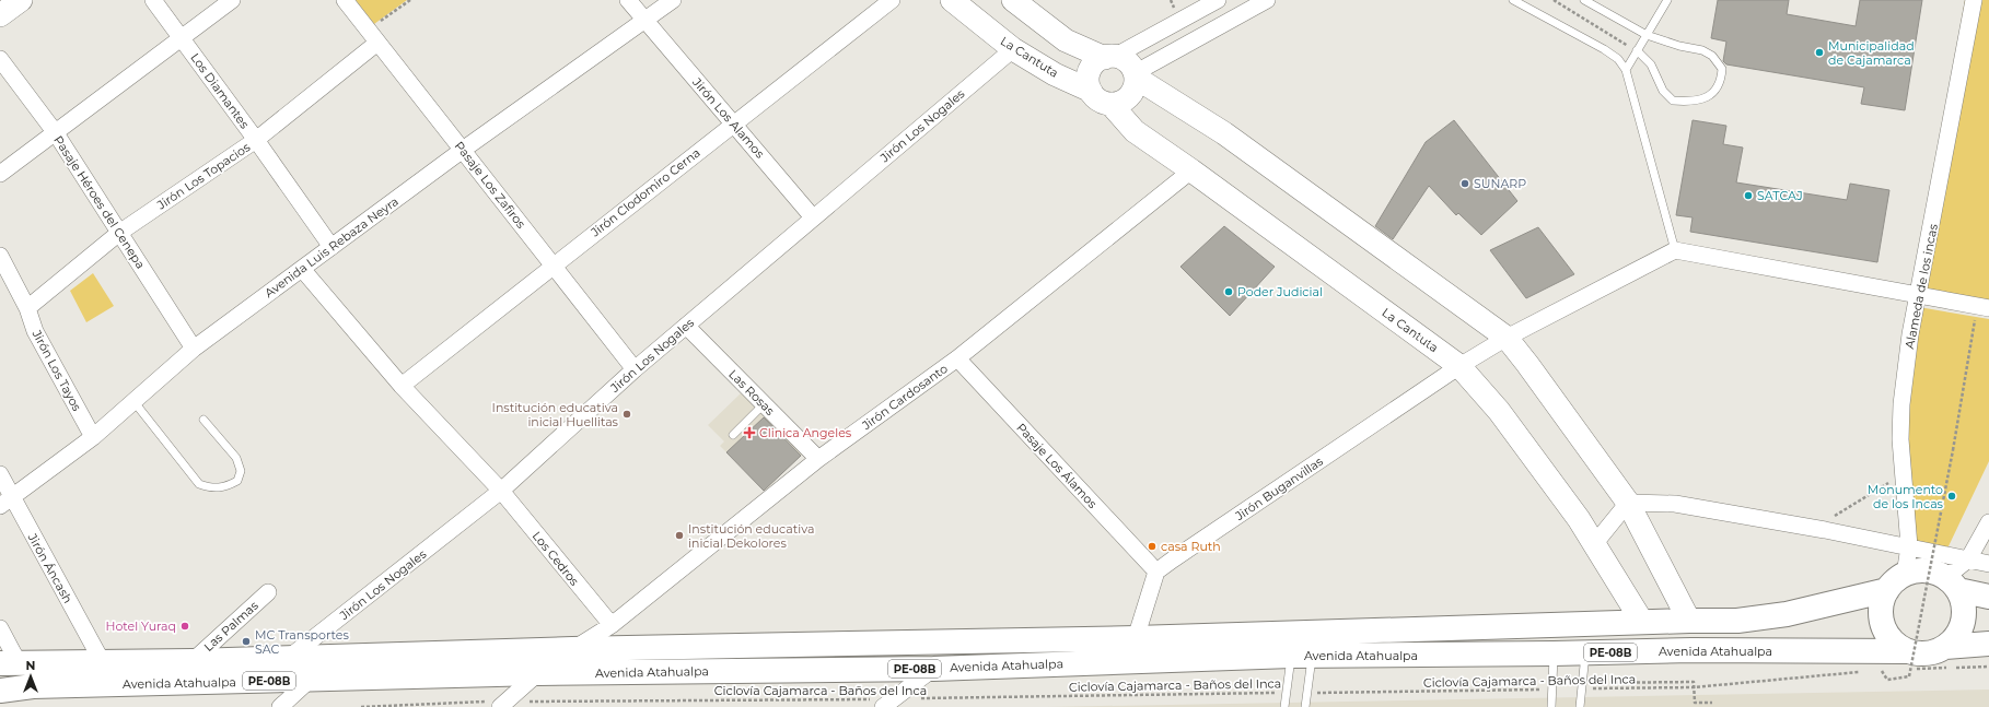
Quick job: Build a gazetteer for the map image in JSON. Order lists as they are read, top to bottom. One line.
{"streets":{"main road":["Avenida Atahualpa","PE-08B"],"street":["La Cantuta","Los Diamantes","Jirón Los Alamos","Jirón Los Nogales","Jirón Los Topacios","Pasaje Los Zafiros","Jirón Clodomiro Cerna","Pasaje Héroes del Cenepa","Avenida Luis Rebaza Neyra","Alameda de los incas","Jirón Los Tayos","Las Rosas","Jirón Cardosanto","Pasaje Los Álamos","Jirón Buganvillas","Los Cedros","Jirón Áncash","Las Palmas"],"path":["Ciclovía Cajamarca - Baños del Inca"]},"crossings":[["La Cantuta","Jirón Los Nogales"],["La Cantuta","Jirón Cardosanto"],["La Cantuta","Jirón Buganvillas"],["La Cantuta","Avenida Atahualpa"],["Los Diamantes","Jirón Los Topacios"],["Los Diamantes","Avenida Luis Rebaza Neyra"],["Jirón Los Alamos","Jirón Los Nogales"],["Jirón Los Alamos","Jirón Clodomiro Cerna"],["Jirón Los Alamos","Avenida Luis Rebaza Neyra"],["Jirón Los Nogales","Pasaje Los Zafiros"],["Jirón Los Nogales","Las Rosas"],["Jirón Los Nogales","Los Cedros"],["Jirón Los Nogales","Avenida Atahualpa"],["Jirón Los Topacios","Pasaje Los Zafiros"],["Jirón Los Topacios","Pasaje Héroes del Cenepa"],["Jirón Los Topacios","Jirón Los Tayos"],["Pasaje Los Zafiros","Jirón Clodomiro Cerna"],["Pasaje Los Zafiros","Avenida Luis Rebaza Neyra"],["Jirón Clodomiro Cerna","Los Cedros"],["Pasaje Héroes del Cenepa","Avenida Luis Rebaza Neyra"],["Avenida Luis Rebaza Neyra","Jirón Los Tayos"],["Avenida Luis Rebaza Neyra","Los Cedros"],["Avenida Luis Rebaza Neyra","Jirón Áncash"],["Alameda de los incas","Avenida Atahualpa"],["Alameda de los incas","PE-08B"],["Las Rosas","Jirón Cardosanto"],["Jirón Cardosanto","Pasaje Los Álamos"],["Jirón Cardosanto","Los Cedros"],["Jirón Cardosanto","Avenida Atahualpa"],["Jirón Cardosanto","Ciclovía Cajamarca - Baños del Inca"],["Pasaje Los Álamos","Jirón Buganvillas"],["Jirón Áncash","Avenida Atahualpa"],["Las Palmas","Avenida Atahualpa"],["Avenida Atahualpa","PE-08B"]],"places":{"other":["Municipalidad de Cajamarca","SUNARP","SATCAJ","Poder Judicial","Institución educativa inicial Huellitas","Monumento de los Incas","Institución educativa inicial Dekolores","casa Ruth","Hotel Yuraq","MC Transportes SAC"],"health":["Clinica Angeles"]},"north":"top"}
